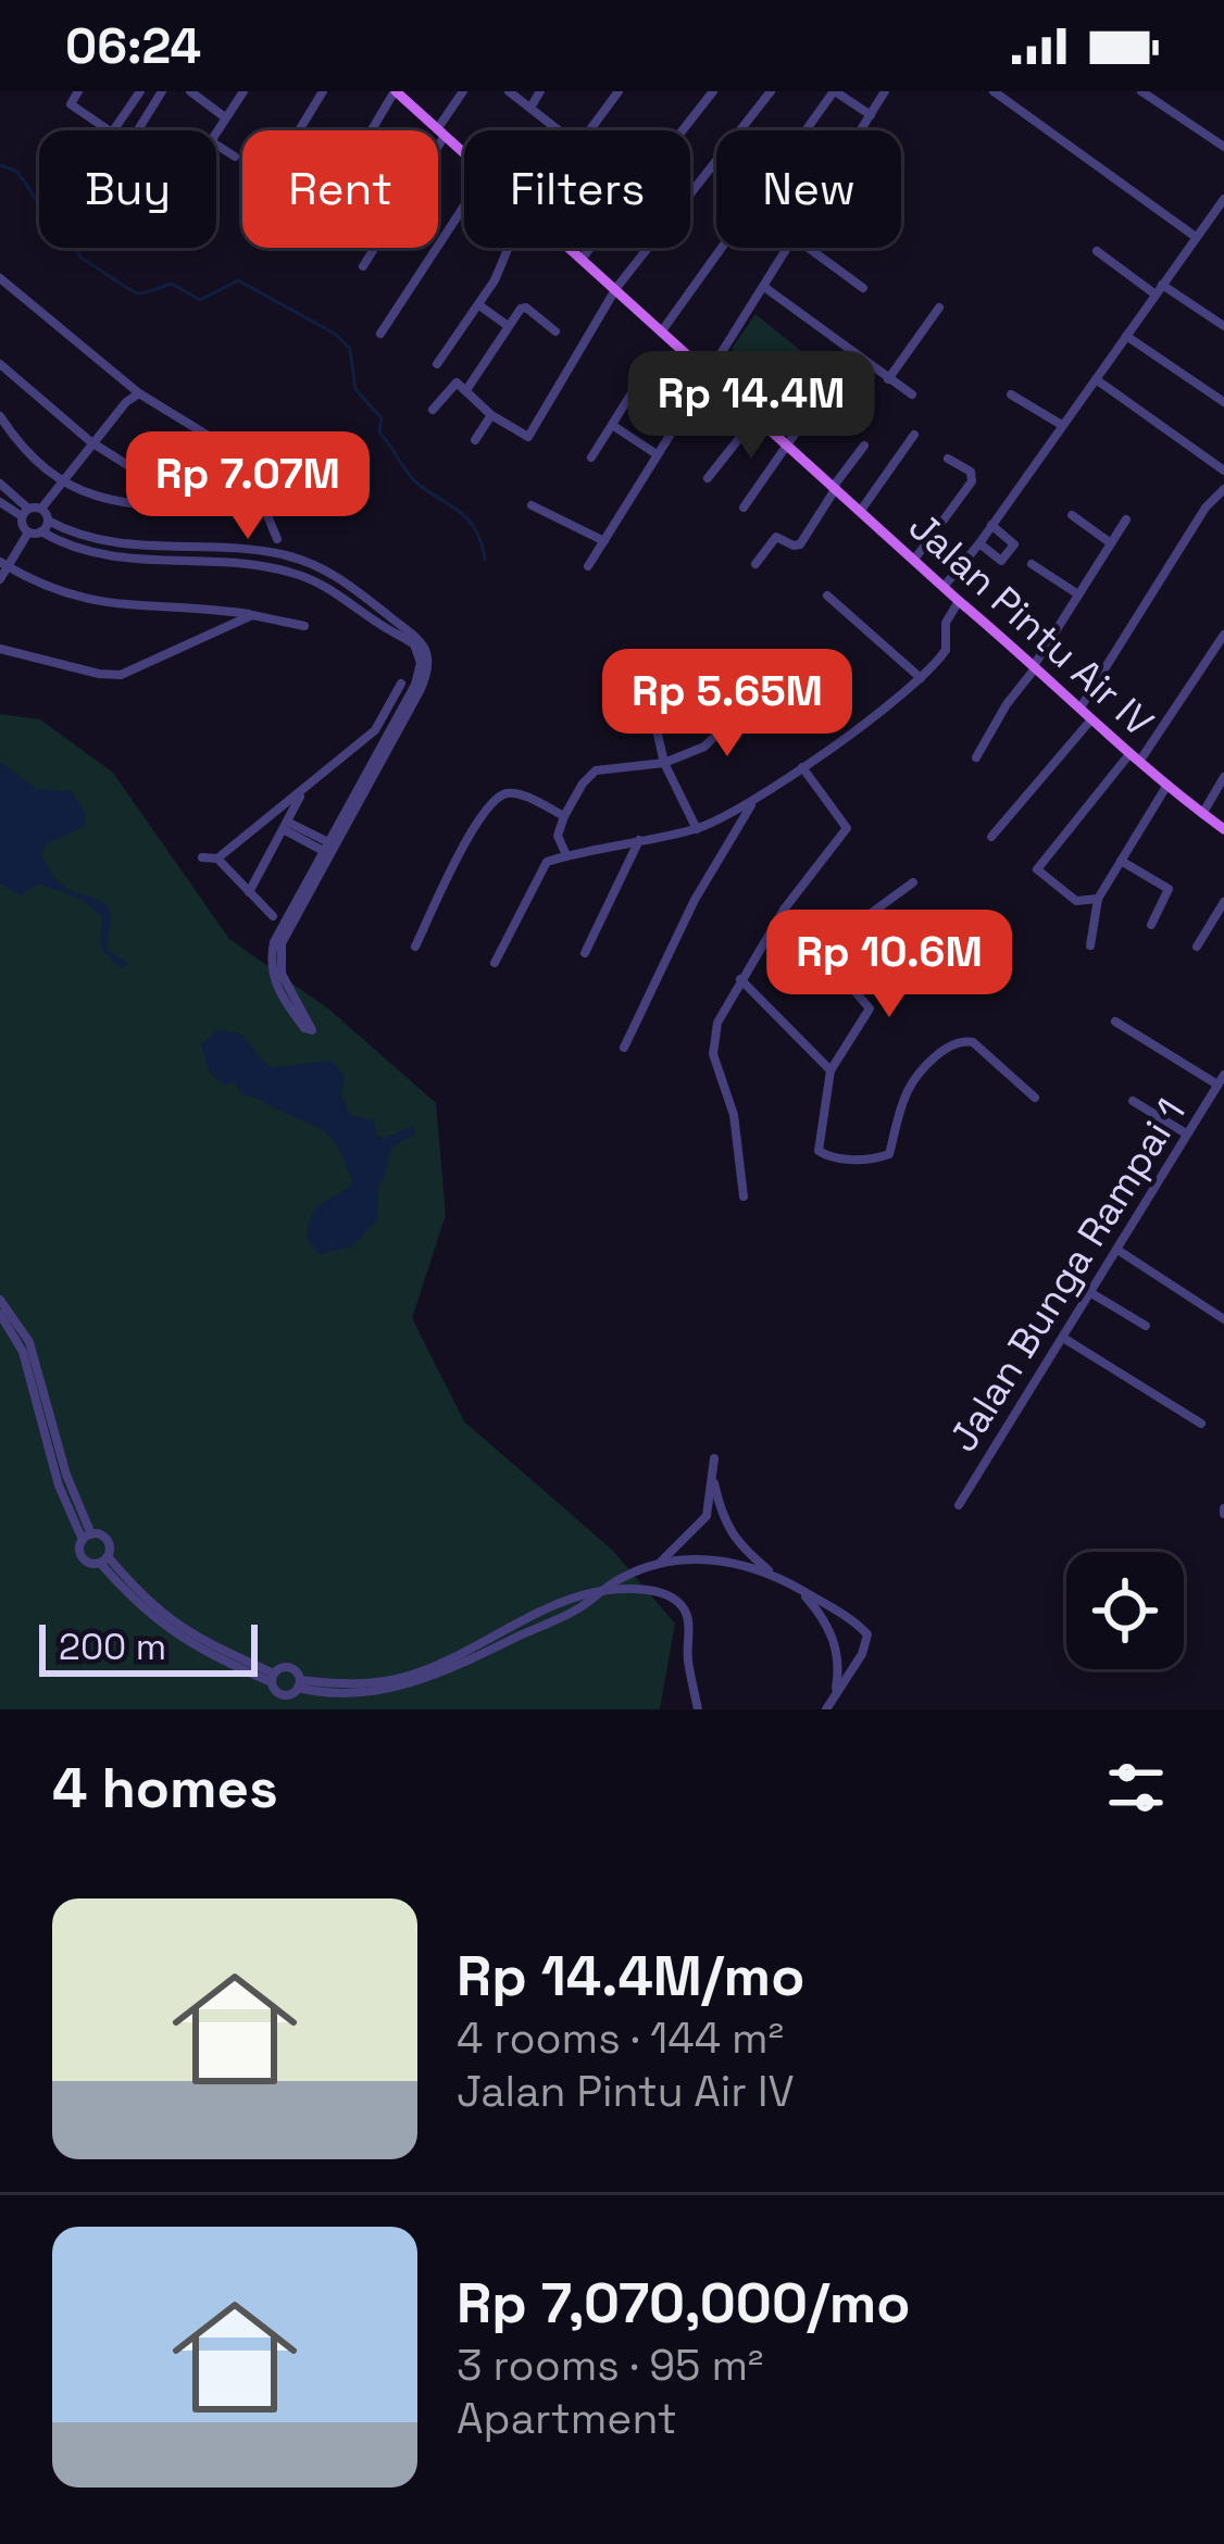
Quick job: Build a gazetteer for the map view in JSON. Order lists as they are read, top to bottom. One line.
{"streets":{"main road":["Jalan Pintu Air IV"],"street":["Jalan Bunga Rampai 1"]},"scale_bar":"200 m","page":{"status":"06:24","chip":["Buy","Rent","Filters","New"],"price":["Rp 14.4M","Rp 7.07M","Rp 5.65M","Rp 10.6M"],"scale":"200 m","heading":"4 homes","list":[{"name":"Rp 14.4M/mo","note":"4 rooms · 144 m² · Jalan Pintu Air IV"},{"name":"Rp 7,070,000/mo","note":"3 rooms · 95 m² · Apartment"}]}}
